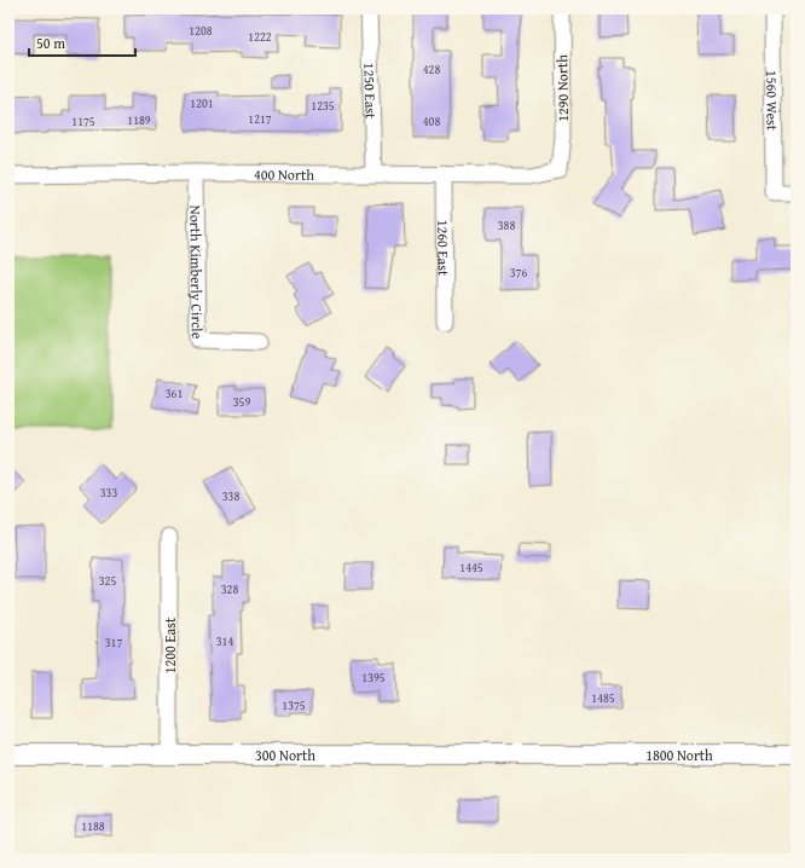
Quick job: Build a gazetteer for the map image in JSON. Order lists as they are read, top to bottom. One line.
{"streets":{"street":["1290 North","1250 East","1560 West","400 North","1260 East","North Kimberly Circle","1200 East","300 North","1800 North"]},"crossings":[["1290 North","400 North"],["1250 East","400 North"],["400 North","1260 East"],["400 North","North Kimberly Circle"],["1200 East","300 North"],["300 North","1800 North"]],"house_numbers":["1208","1222","428","1201","1235","1217","1189","1175","408","388","376","361","359","333","338","1445","325","328","314","317","1395","1485","1375","1188"],"scale_bar":"50 m"}
